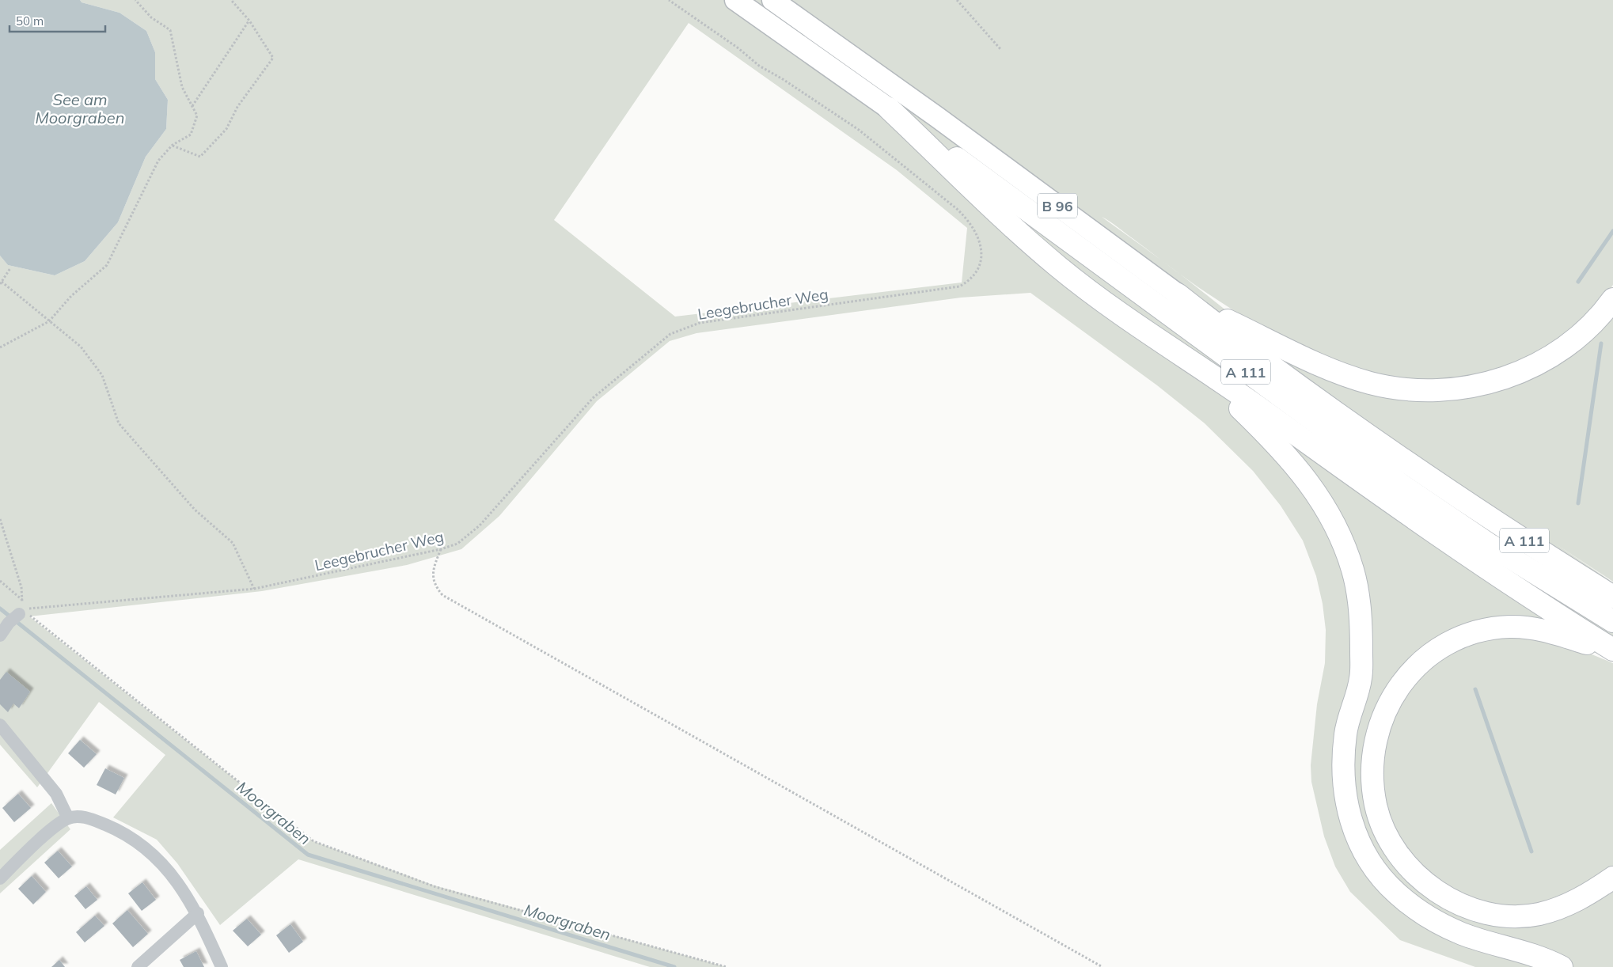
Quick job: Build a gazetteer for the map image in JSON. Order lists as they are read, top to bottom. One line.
{"streets":{"highway":["B 96","A 111"],"path":["Leegebrucher Weg"]},"crossings":[["B 96","A 111"]],"water":["See am Moorgraben","Moorgraben"],"scale_bar":"50 m"}
